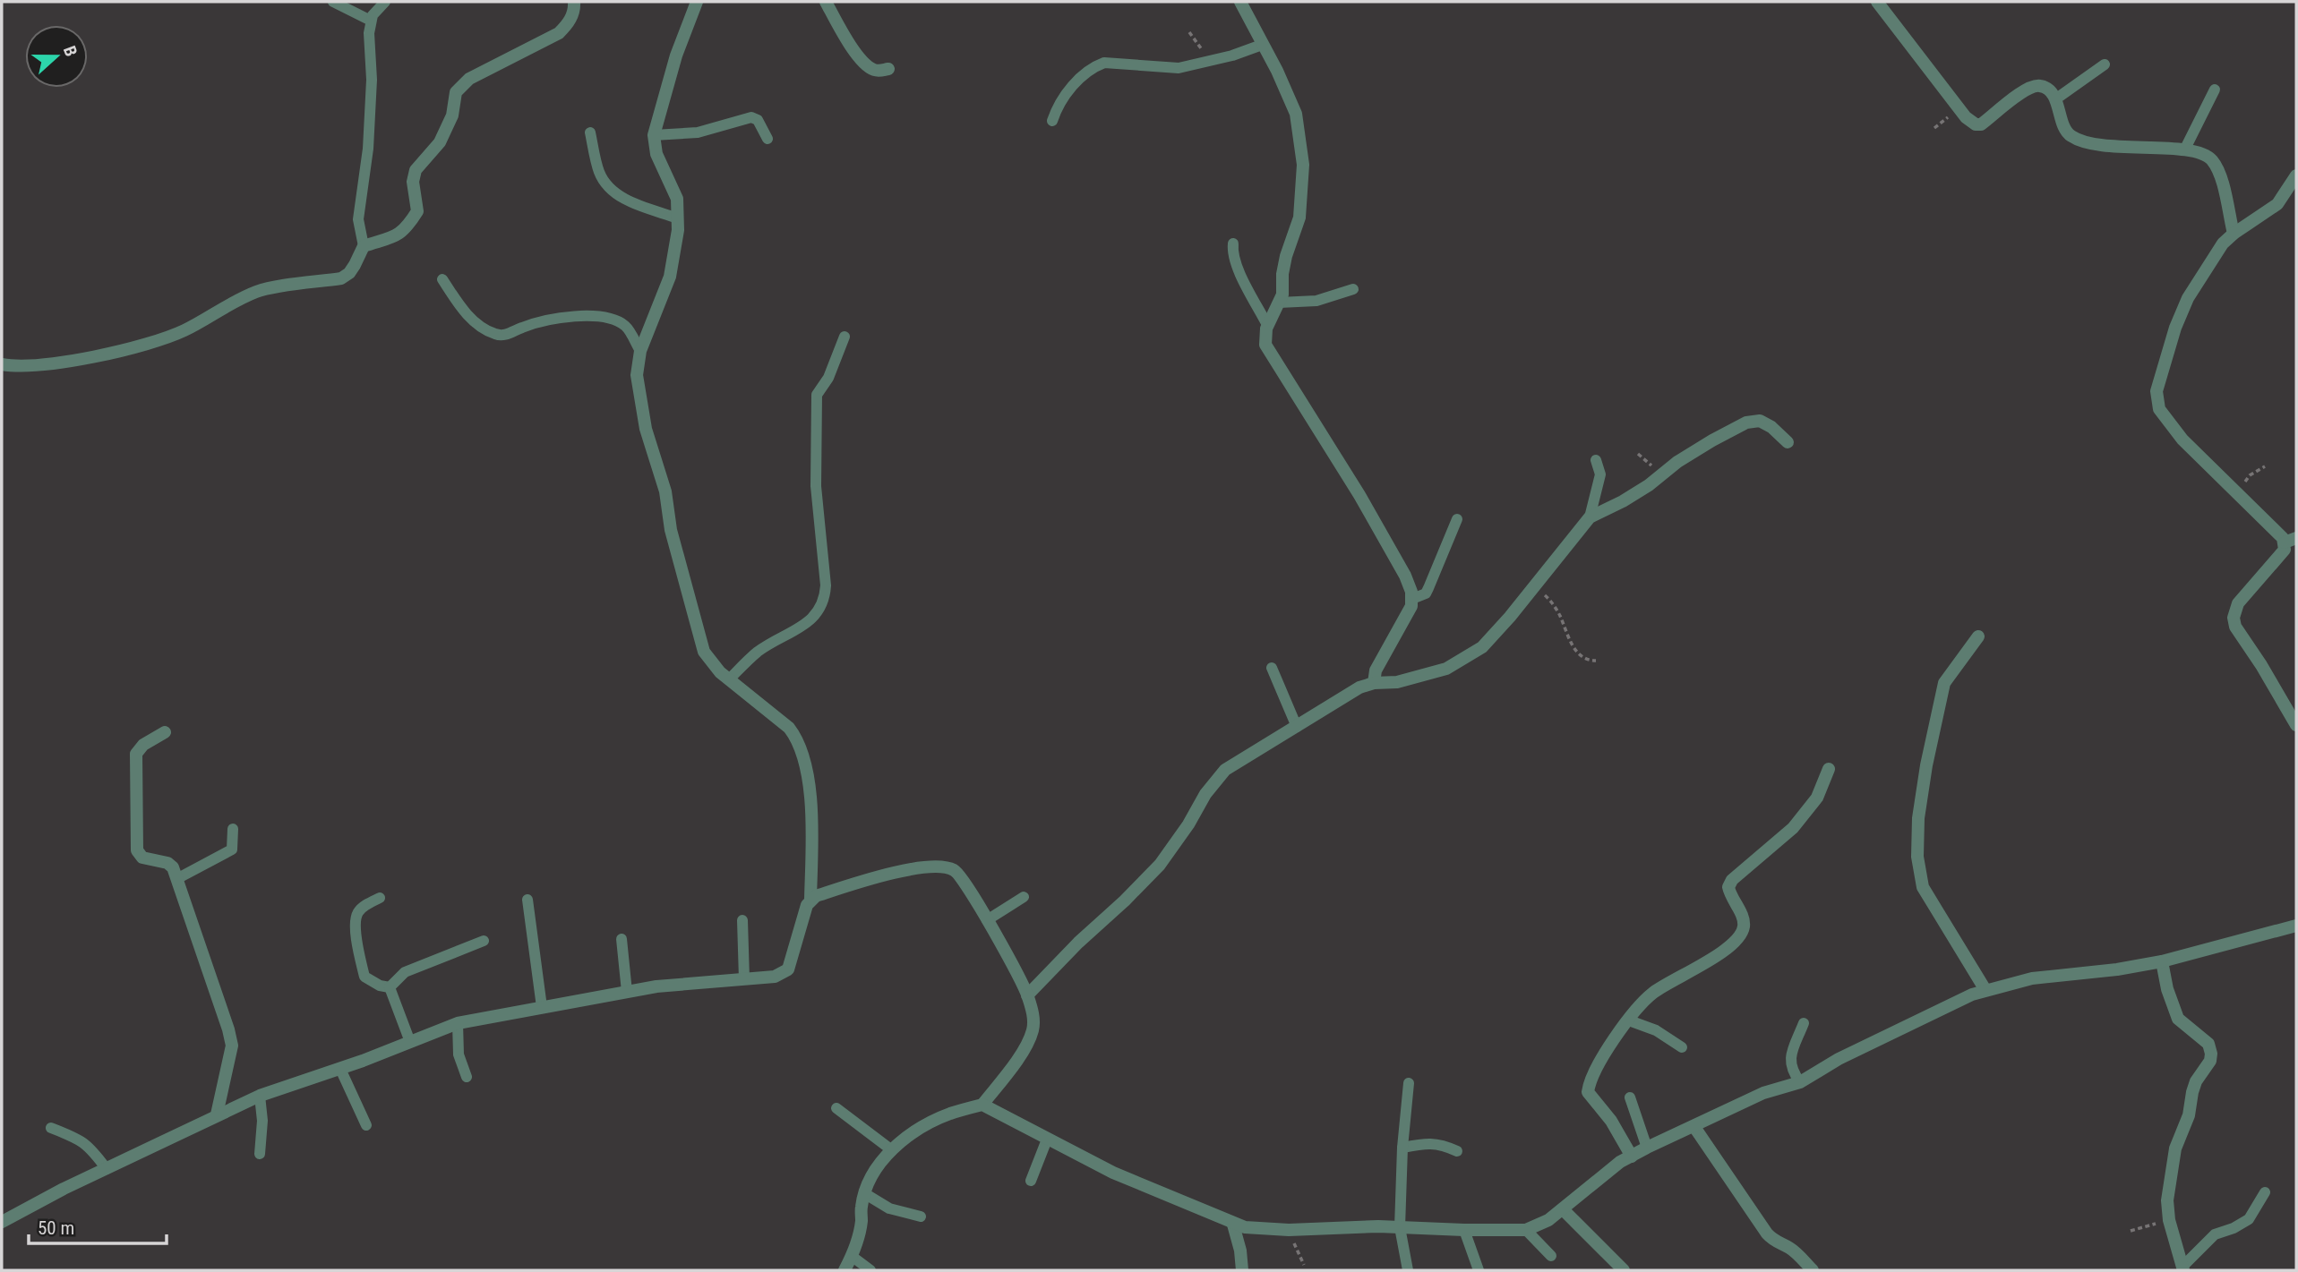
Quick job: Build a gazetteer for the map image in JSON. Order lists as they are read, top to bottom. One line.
{"scale_bar":"50 m","north":"right"}
